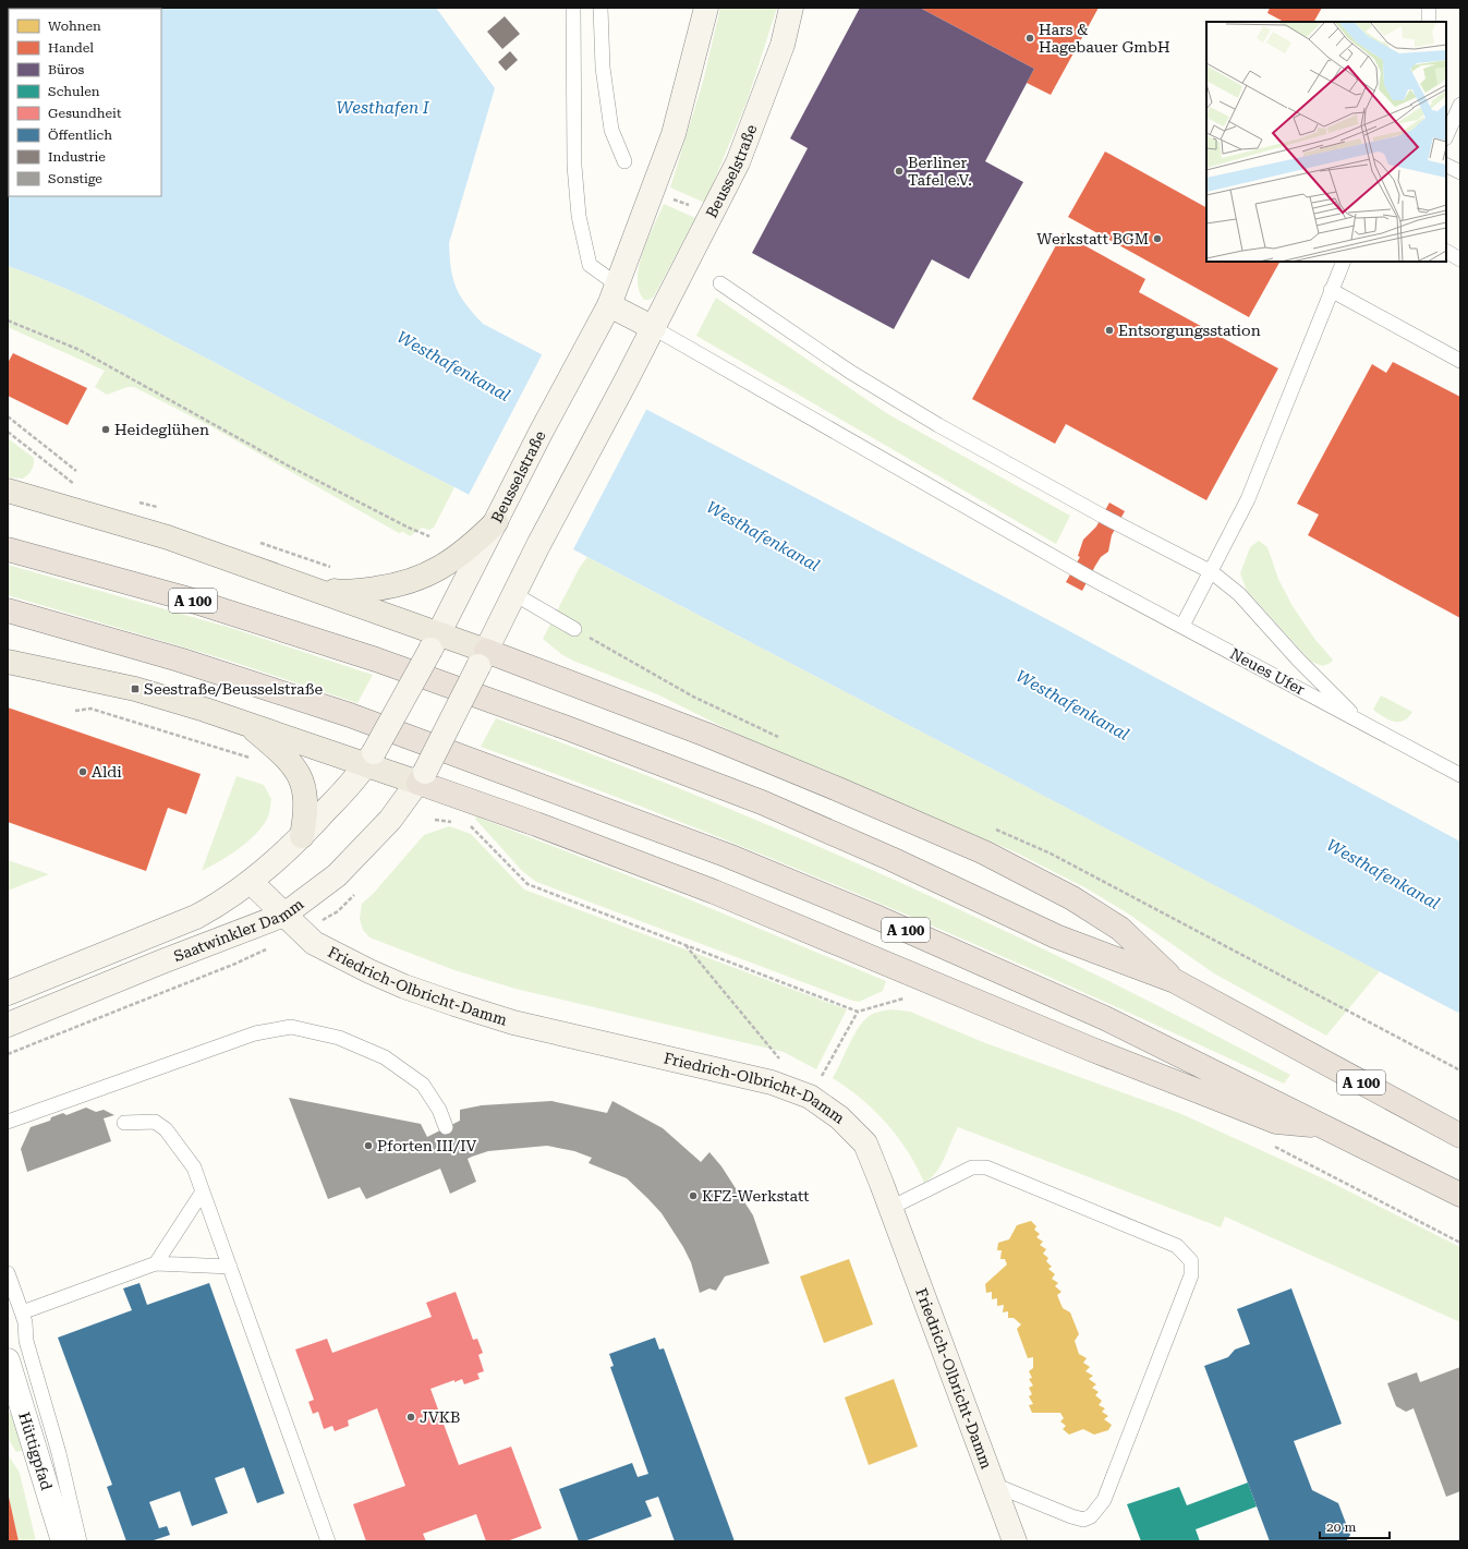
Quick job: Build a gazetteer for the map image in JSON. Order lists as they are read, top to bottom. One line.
{"streets":{"highway":["A 100"],"main road":["Beusselstraße","Saatwinkler Damm","Friedrich-Olbricht-Damm"],"street":["Hüttigpfad"],"lane":["Neues Ufer"]},"crossings":[["Beusselstraße","Neues Ufer"],["Beusselstraße","Saatwinkler Damm"],["Saatwinkler Damm","Friedrich-Olbricht-Damm"]],"water":["Westhafen I","Westhafenkanal"],"places":{"other":["Hars & Hagebauer GmbH","Berliner Tafel e.V.","Werkstatt BGM","Entsorgungsstation","Heideglühen","Aldi","Pforten III/IV","KFZ-Werkstatt","JVKB"],"transit":["Seestraße/Beusselstraße"]},"legend":["Wohnen","Handel","Büros","Schulen","Gesundheit","Öffentlich","Industrie","Sonstige"],"scale_bar":"20 m"}
